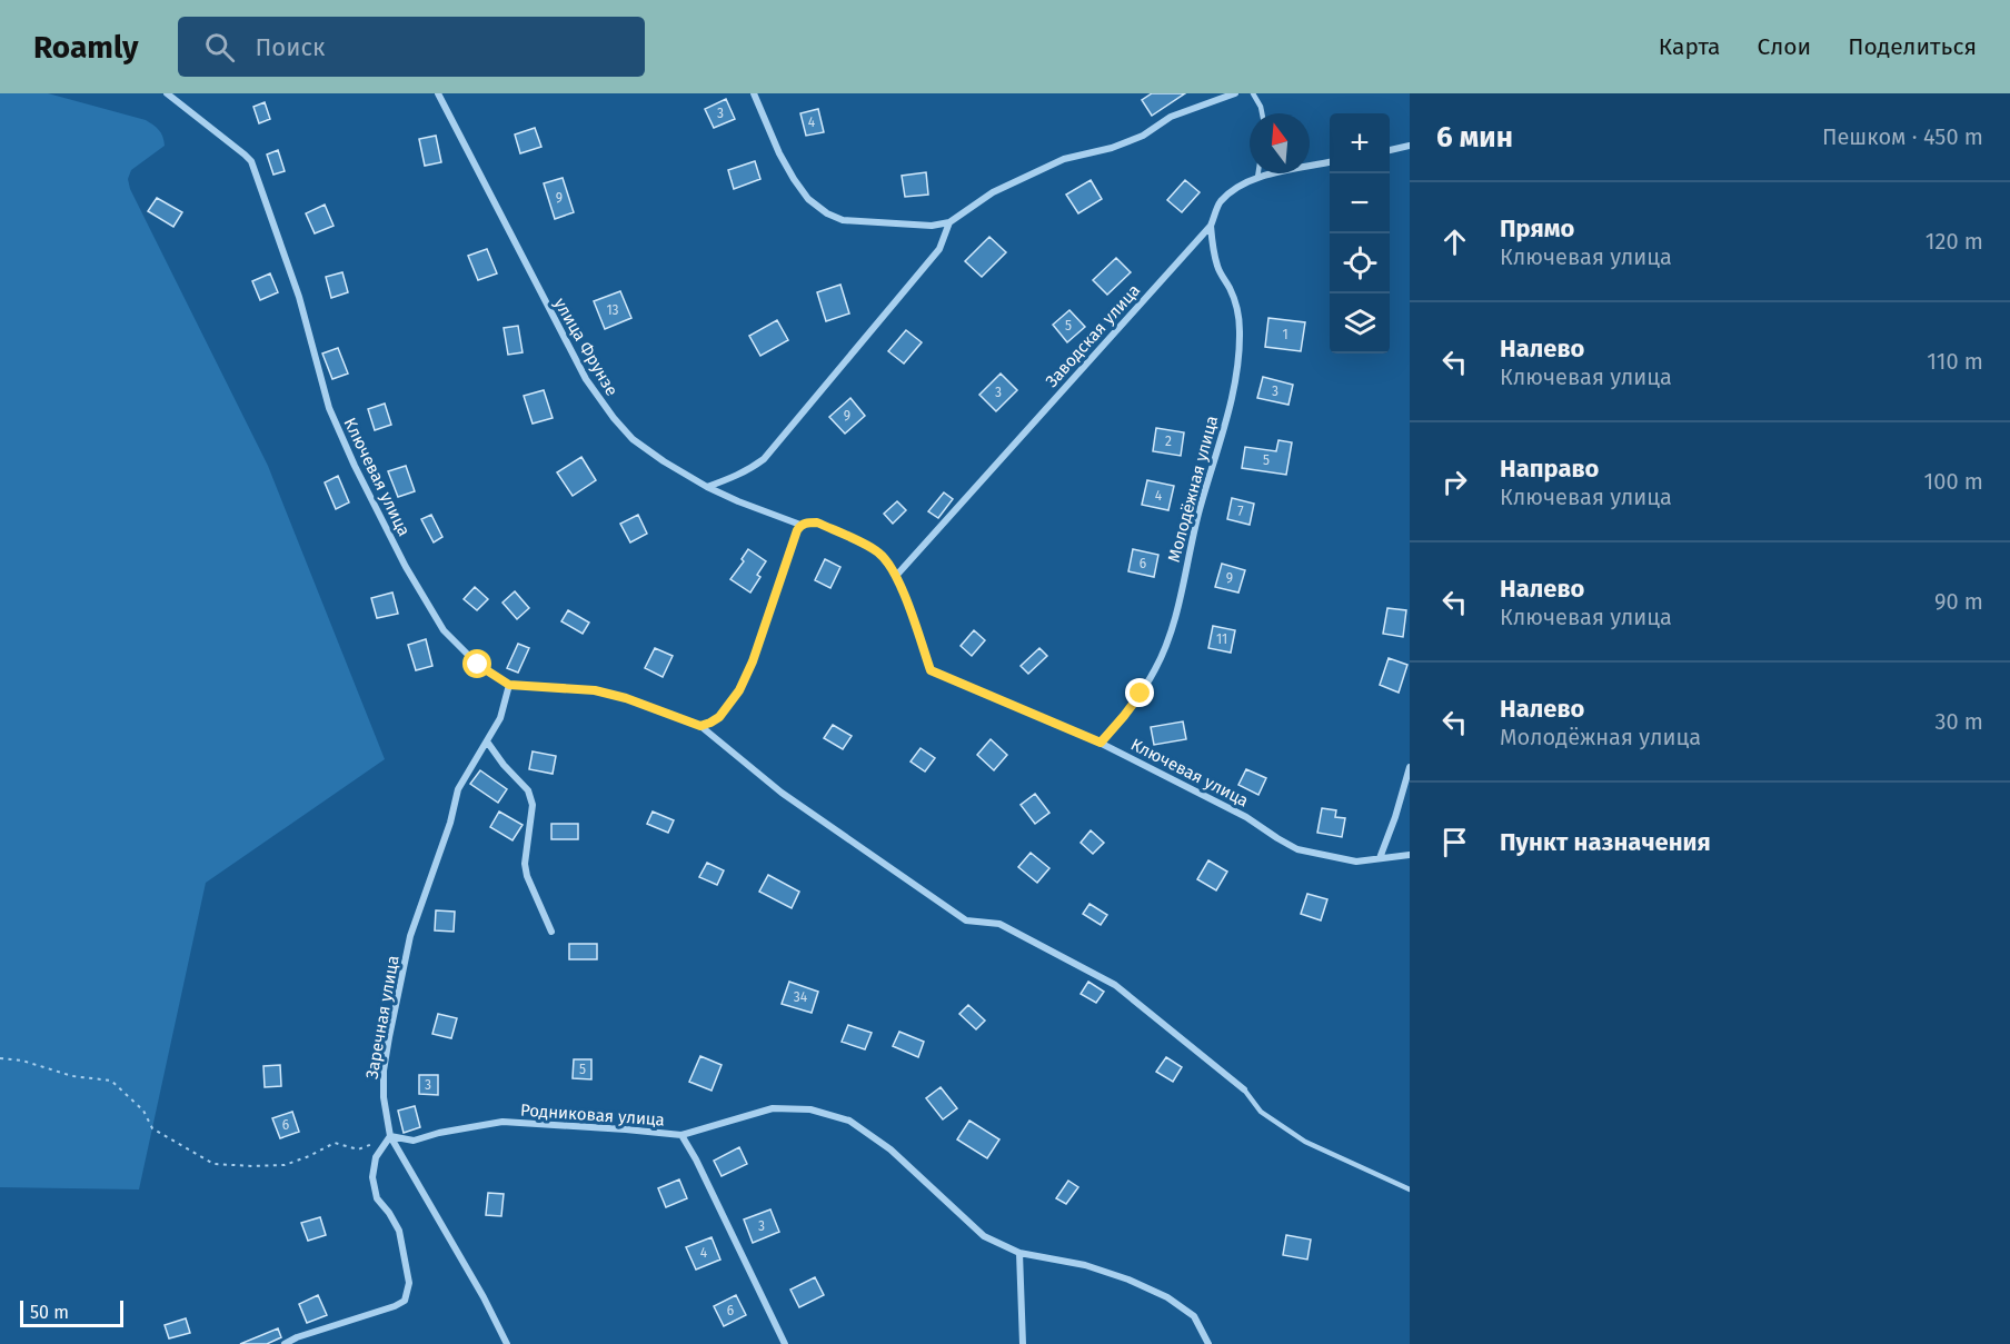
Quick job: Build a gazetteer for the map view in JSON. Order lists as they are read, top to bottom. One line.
{"streets":{"street":["Заводская улица","улица Фрунзе","Ключевая улица","Молодёжная улица","Заречная улица","Родниковая улица"]},"crossings":[["Заводская улица","Ключевая улица"],["Заводская улица","Молодёжная улица"],["улица Фрунзе","Ключевая улица"],["Ключевая улица","Молодёжная улица"],["Ключевая улица","Заречная улица"],["Заречная улица","Родниковая улица"]],"house_numbers":["3","4","9","13","5","1","3","3","9","2","5","4","7","6","9","11","34","5","3","6","3","4","6"],"scale_bar":"50 m","north":"top","page":{"header":"Roamly","search":"Поиск","nav":["Карта","Слои","Поделиться"],"heading":["6 мин","Пешком · 450 m"],"map_buttons":["+","−"],"list":[["Прямо","Ключевая улица","120 m"],["Налево","Ключевая улица","110 m"],["Направо","Ключевая улица","100 m"],["Налево","Ключевая улица","90 m"],["Налево","Молодёжная улица","30 m"],"Пункт назначения"],"scale":"50 m"}}
